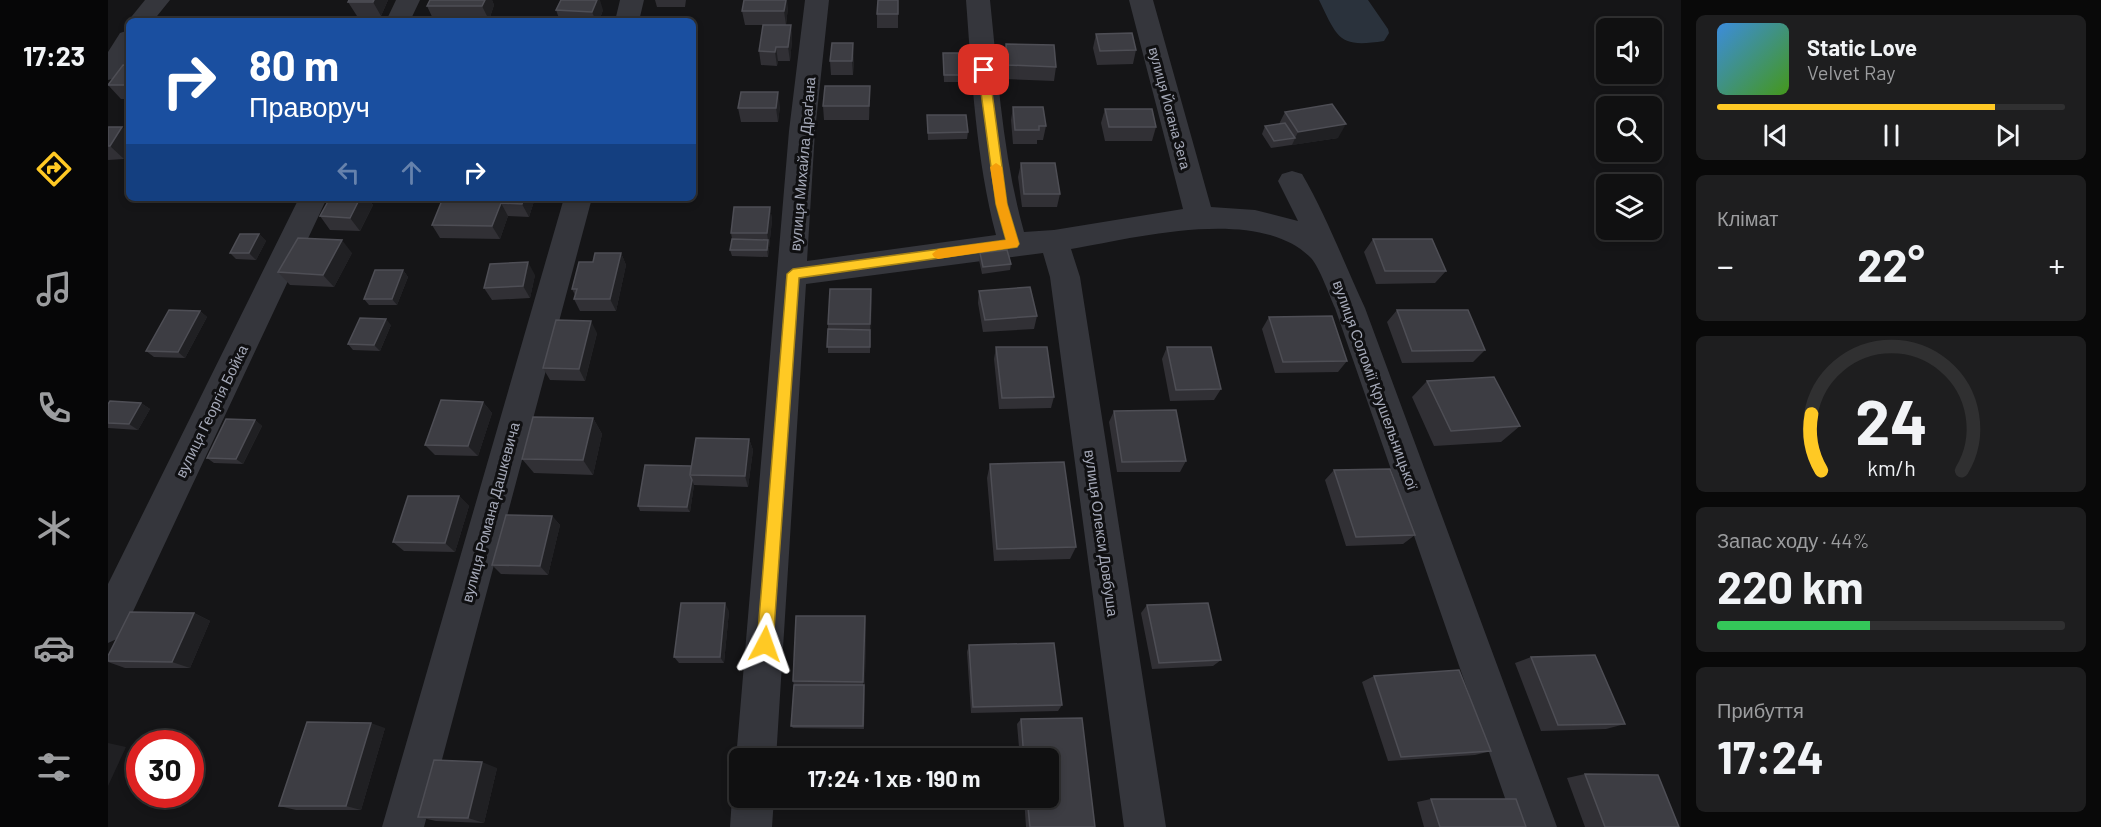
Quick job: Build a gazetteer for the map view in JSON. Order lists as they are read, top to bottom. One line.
{"streets":{"street":["вулиця Йогана Зега","вулиця Михайла Драґана","вулиця Соломії Крушельницької","вулиця Георгія Бойка","вулиця Романа Дашкевича","вулиця Олекси Довбуша"]},"page":{"tabs":"17:23","turn":["80 m","Праворуч"],"song":["Static Love","Velvet Ray"],"tile":["Клімат",["Запас ходу · 44%","220 km"],["Прибуття","17:24"]],"heat":["−","22°","+"],"limit":"30","trip":"17:24 · 1 хв · 190 m","gauge":["24","km/h"]}}
